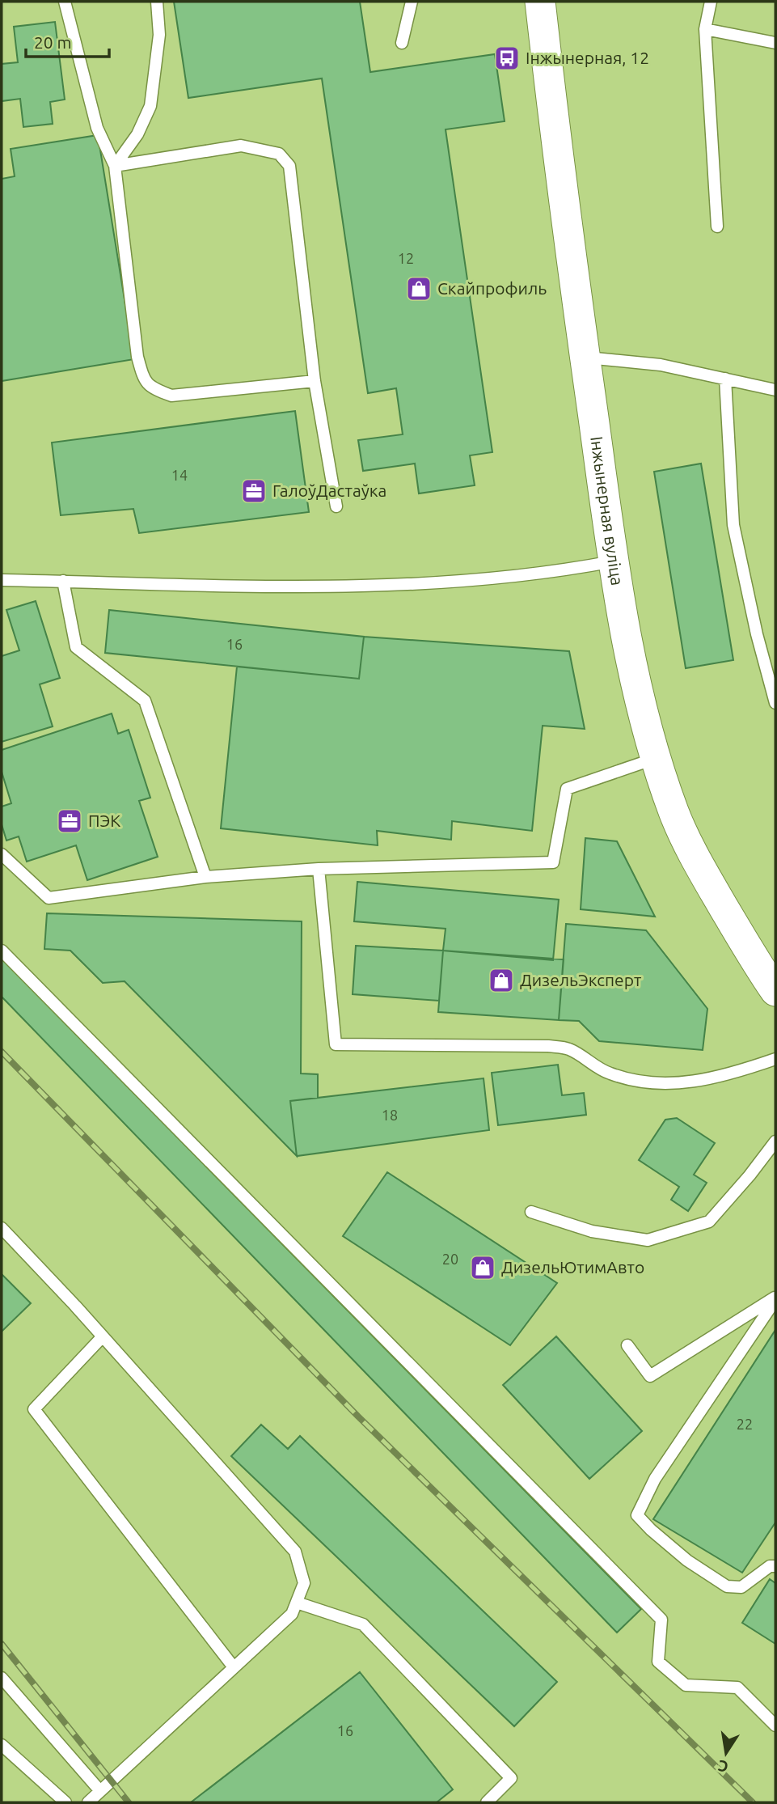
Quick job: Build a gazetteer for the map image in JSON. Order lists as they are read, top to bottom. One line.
{"streets":{"street":["Інжынерная вуліца"]},"places":{"bus stop":["Інжынерная, 12"],"shop":["Скайпрофиль","ДизельЭксперт","ДизельЮтимАвто"],"office":["ГалоўДастаўка","ПЭК"]},"house_numbers":["12","14","16","18","20","22","16"],"scale_bar":"20 m","north":"bottom"}
